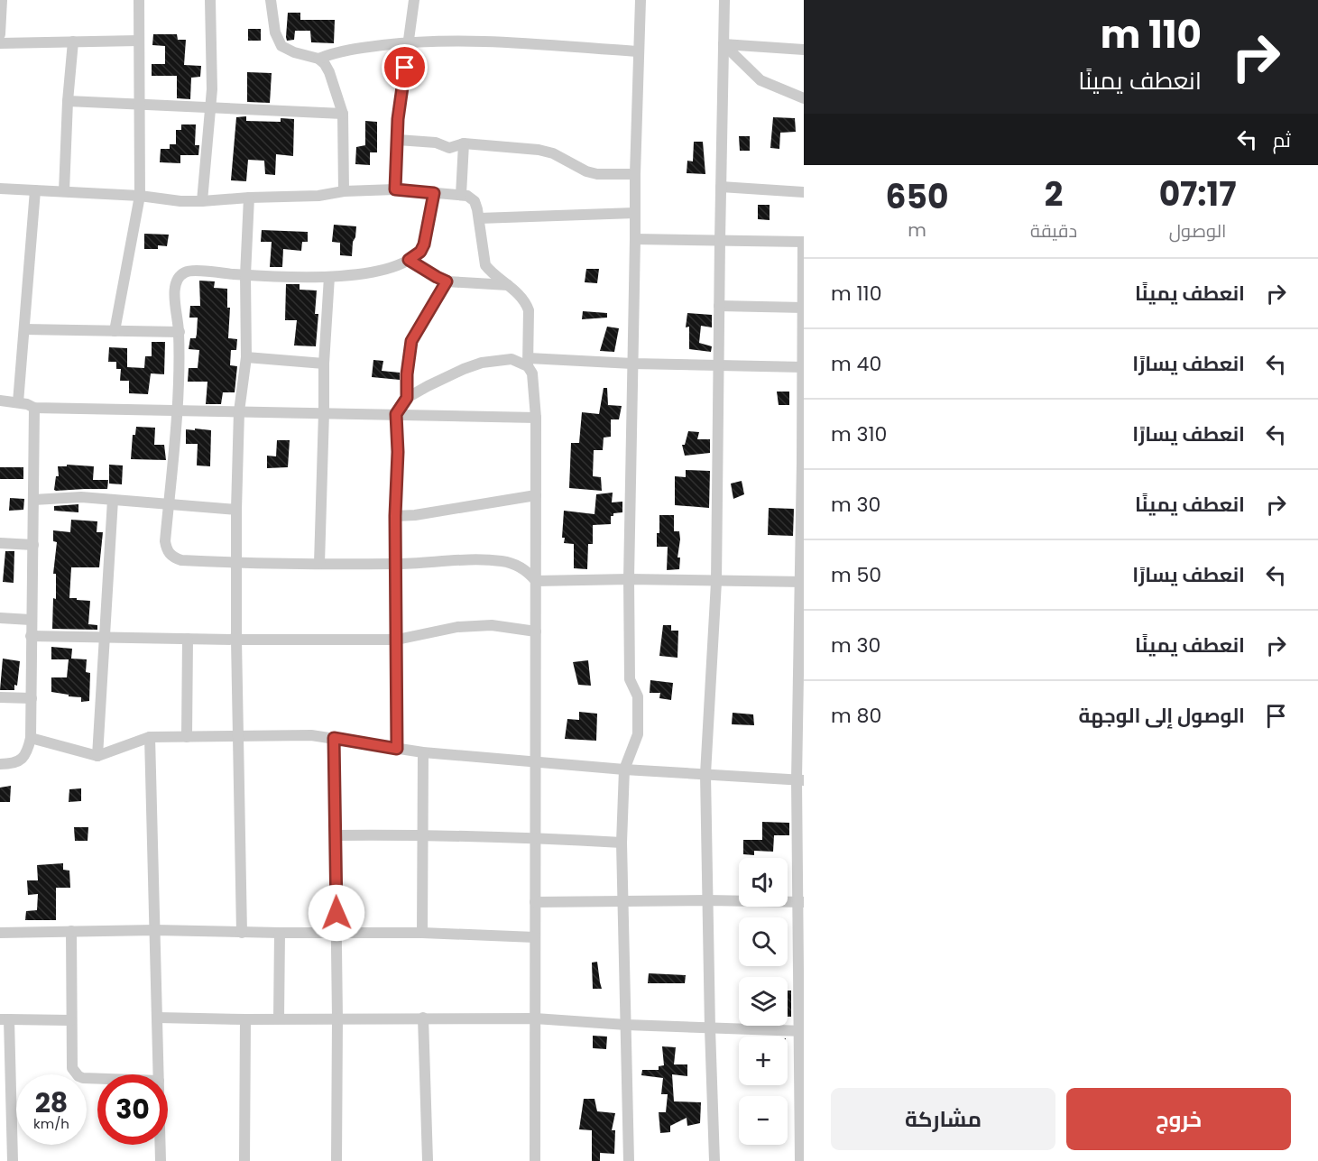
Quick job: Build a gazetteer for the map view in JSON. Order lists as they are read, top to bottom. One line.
{"page":{"turn":["110 m","انعطف يمينًا"],"then":"ثم","eta":["07:17","الوصول","2","دقيقة","650","m"],"list":[{"name":"انعطف يمينًا","value":"110 m"},{"name":"انعطف يسارًا","value":"40 m"},{"name":"انعطف يسارًا","value":"310 m"},{"name":"انعطف يمينًا","value":"30 m"},{"name":"انعطف يسارًا","value":"50 m"},{"name":"انعطف يمينًا","value":"30 m"},{"name":"الوصول إلى الوجهة","value":"80 m"}],"map_buttons":["+","−"],"speed":"28 km/h","limit":"30","buttons":["خروج","مشاركة"]}}
